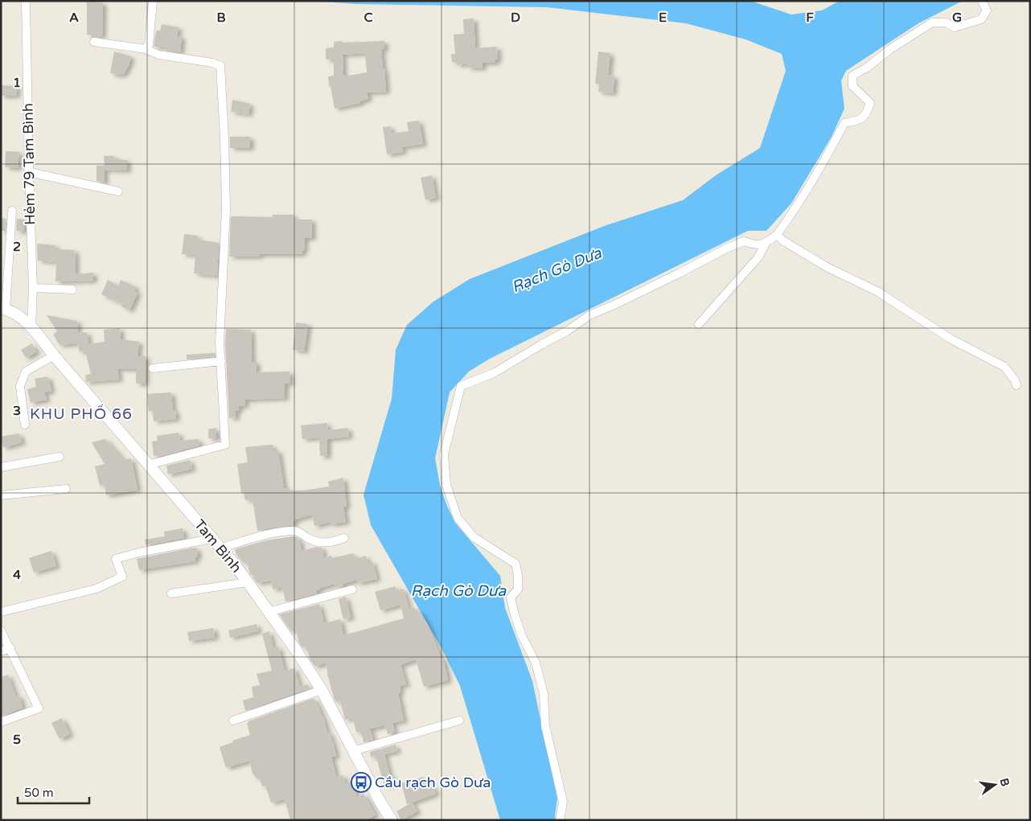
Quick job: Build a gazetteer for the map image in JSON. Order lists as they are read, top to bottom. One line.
{"streets":{"main road":["Tam Bình"],"street":["Hẻm 79 Tam Bình"]},"crossings":[["Hẻm 79 Tam Bình","Tam Bình"]],"districts":["KHU PHỐ 66"],"water":["Rạch Gò Dưa"],"places":{"bus stop":["Cầu rạch Gò Dưa"]},"scale_bar":"50 m","north":"right","grid":{"columns":["A","B","C","D","E","F","G"],"rows":["1","2","3","4","5"]}}
